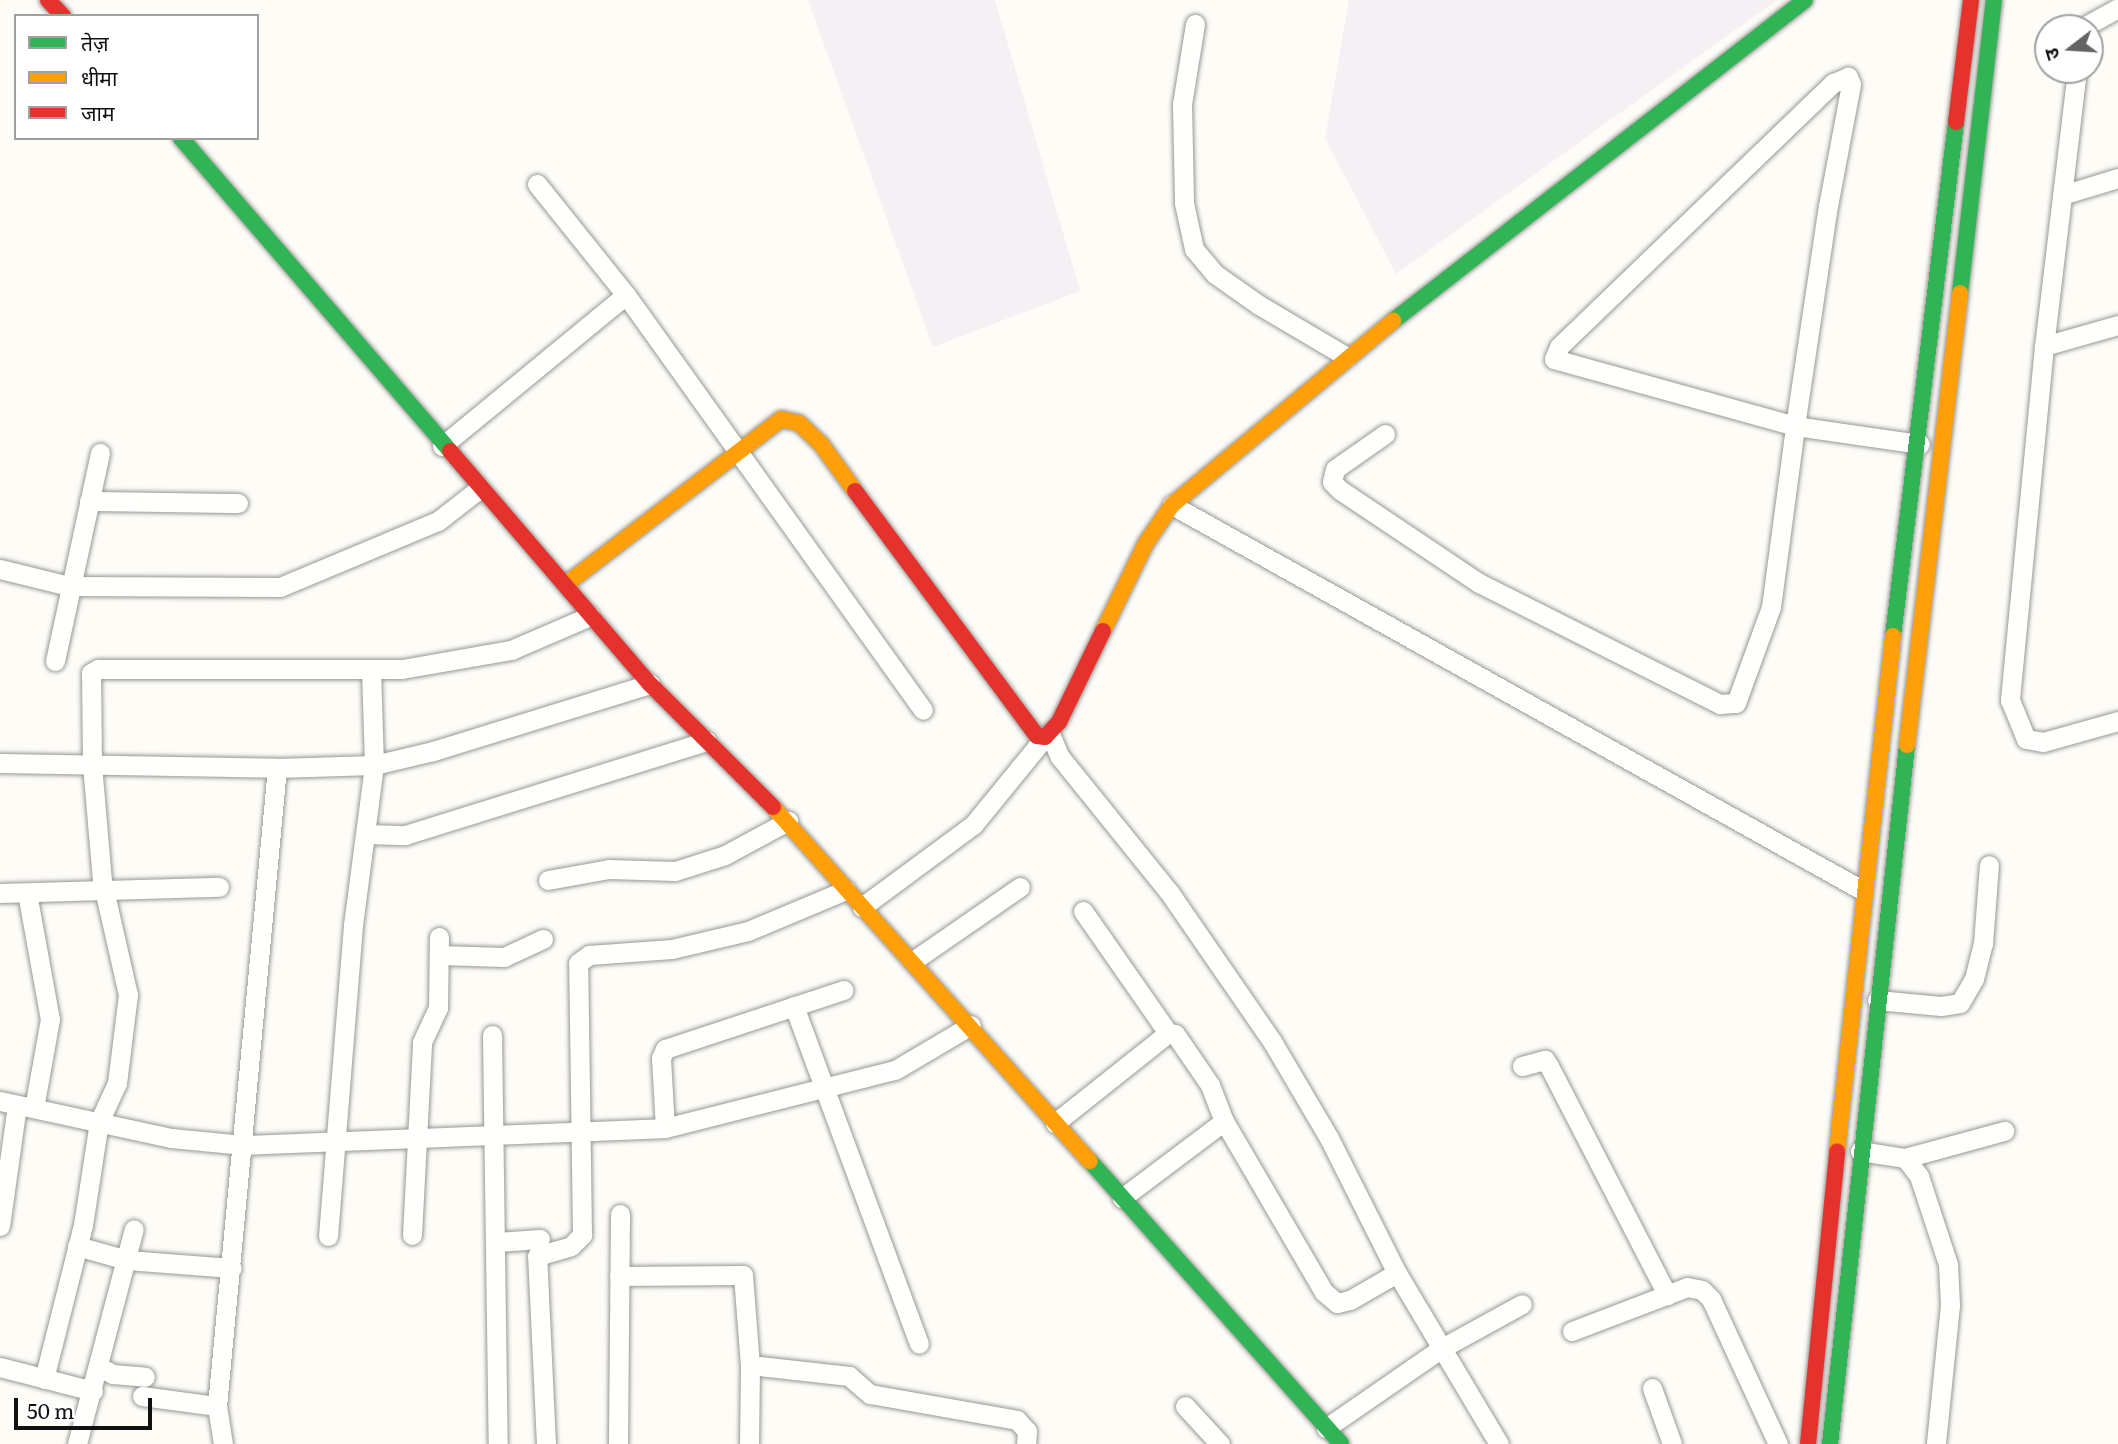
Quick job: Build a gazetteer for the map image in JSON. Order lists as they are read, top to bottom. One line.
{"legend":["तेज़","धीमा","जाम"],"scale_bar":"50 m","north":"left"}
